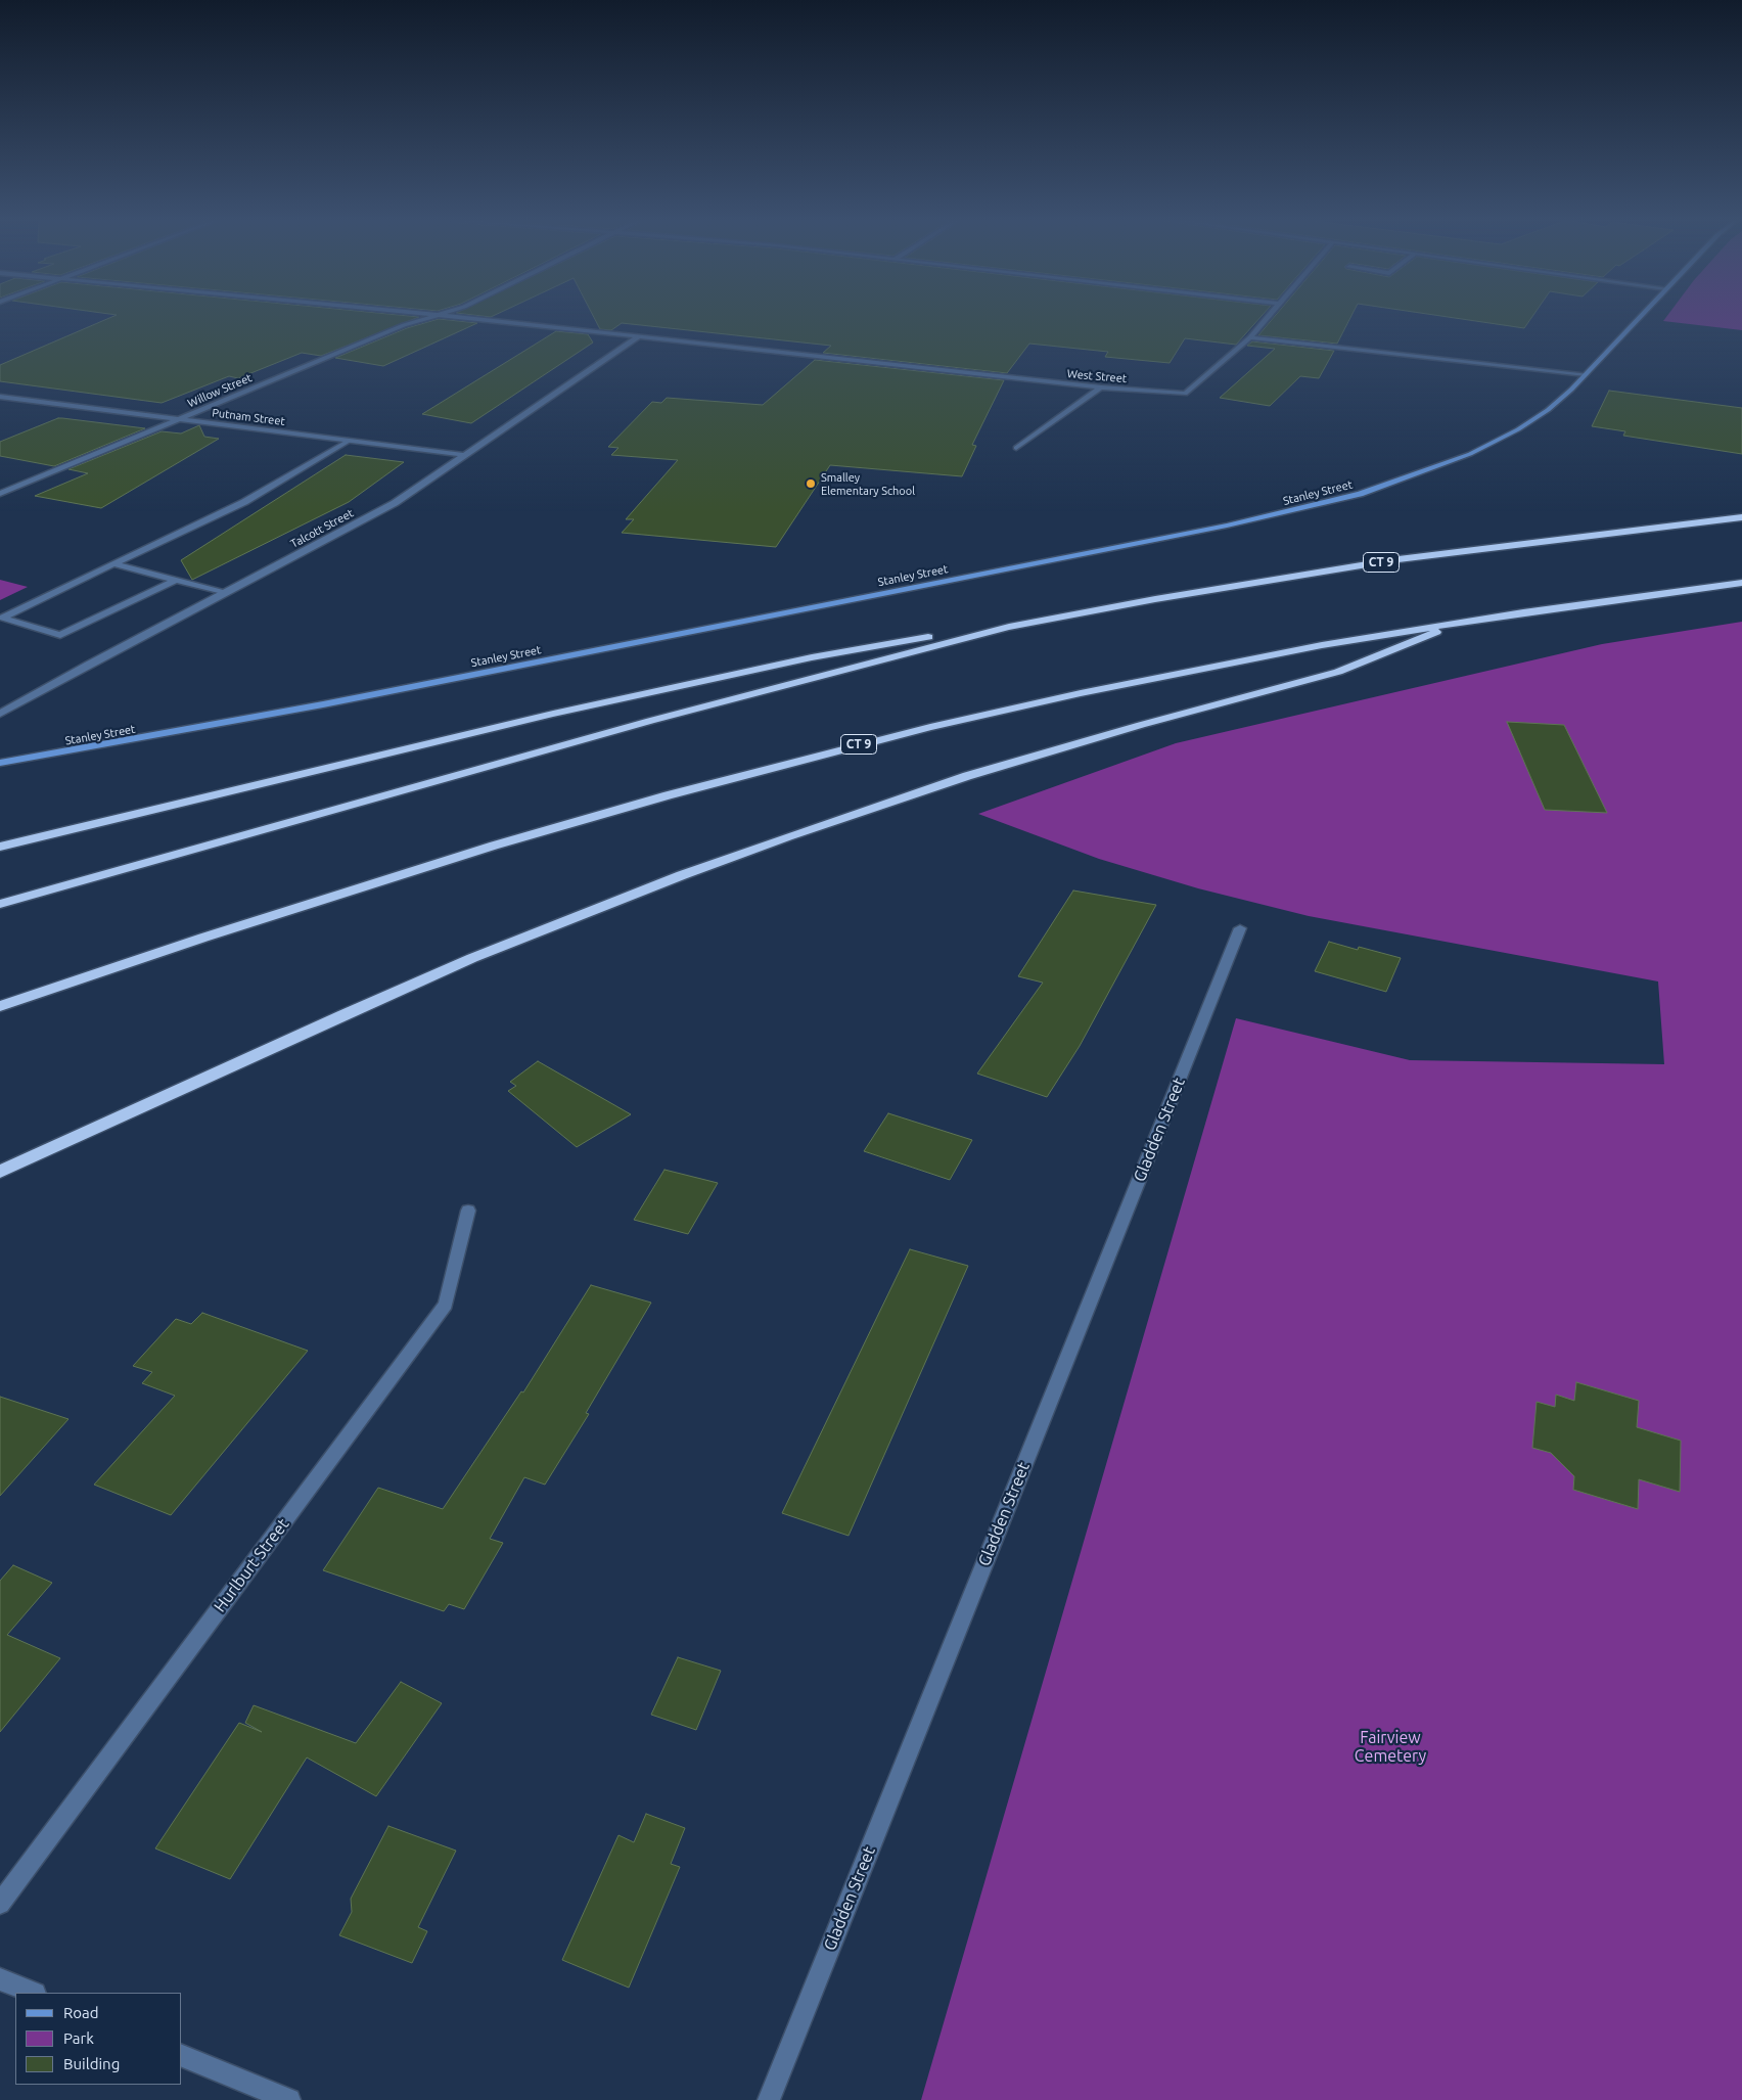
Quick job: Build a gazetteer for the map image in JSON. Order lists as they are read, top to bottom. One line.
{"streets":{"highway":["CT 9"],"main road":["Stanley Street"],"street":["West Street","Willow Street","Putnam Street","Talcott Street","Gladden Street","Hurlburt Street"]},"crossings":[["West Street","Talcott Street"],["Willow Street","Putnam Street"],["Putnam Street","Talcott Street"]],"parks":["Fairview Cemetery"],"places":["Smalley Elementary School"],"legend":["Road","Park","Building"]}
